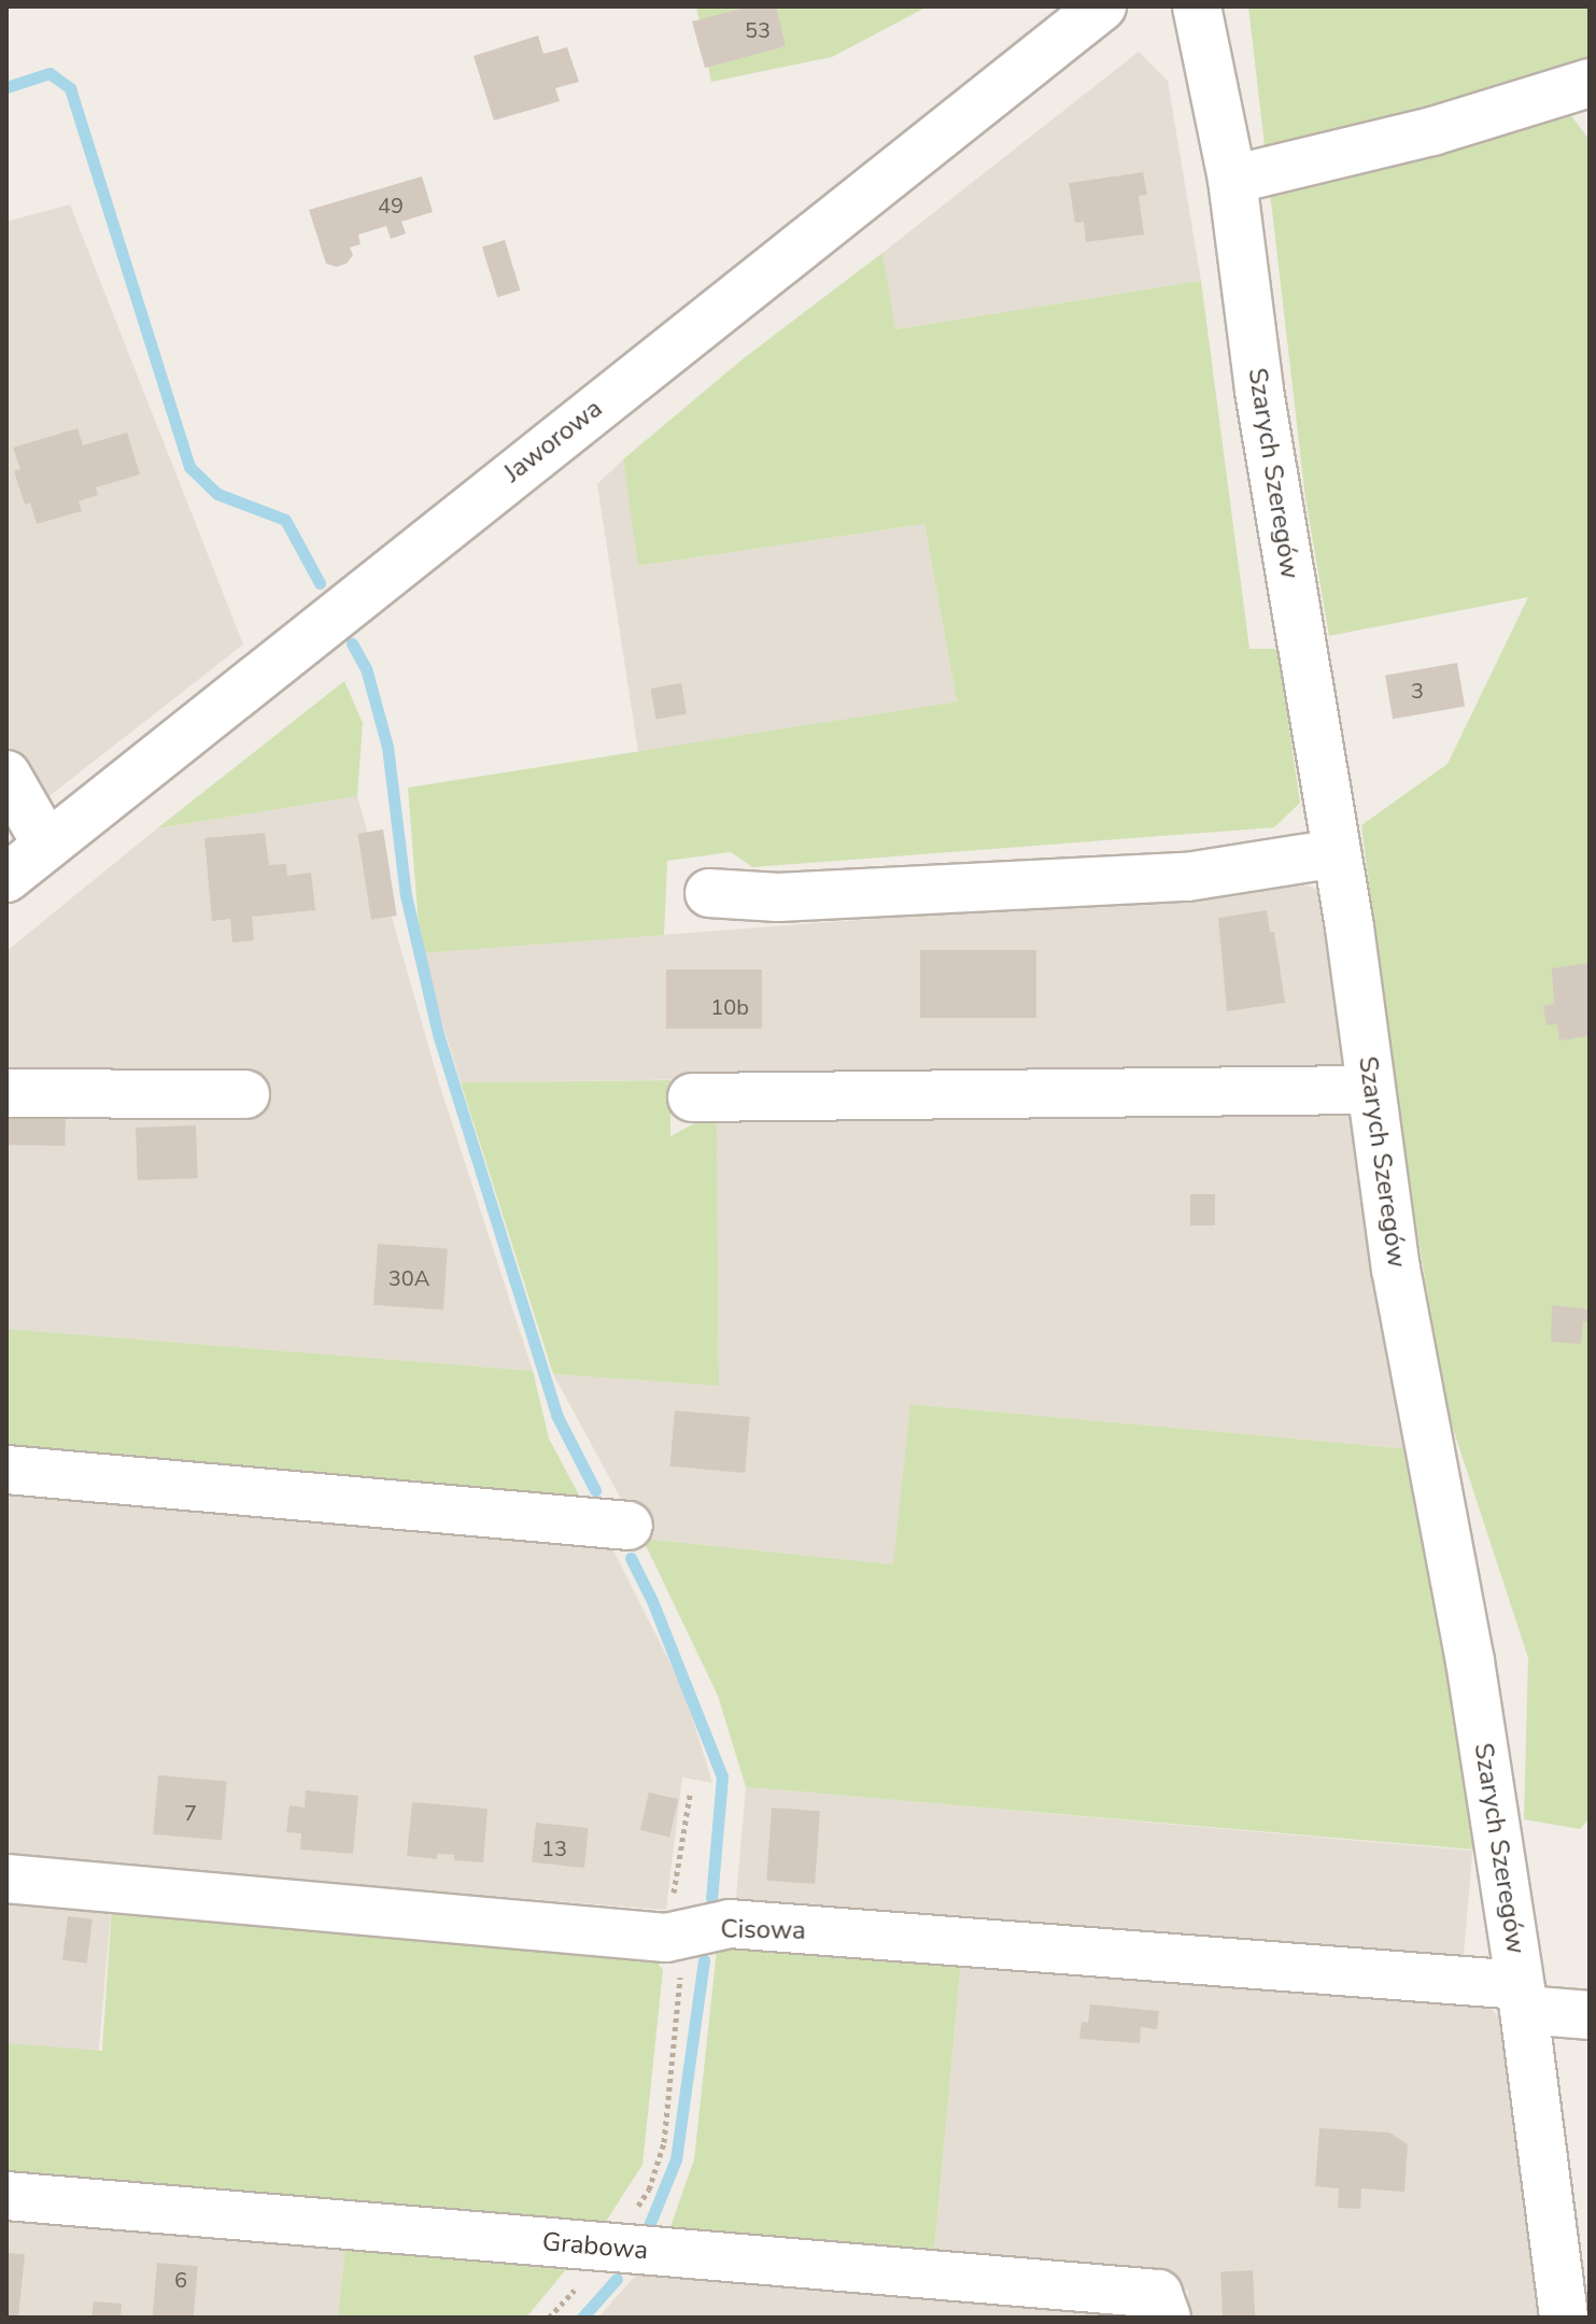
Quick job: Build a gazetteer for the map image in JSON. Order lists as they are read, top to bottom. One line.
{"streets":{"street":["Jaworowa","Szarych Szeregów","Cisowa","Grabowa"]},"crossings":[["Szarych Szeregów","Cisowa"]],"house_numbers":["53","49","3","10b","30A","7","13","6"]}
